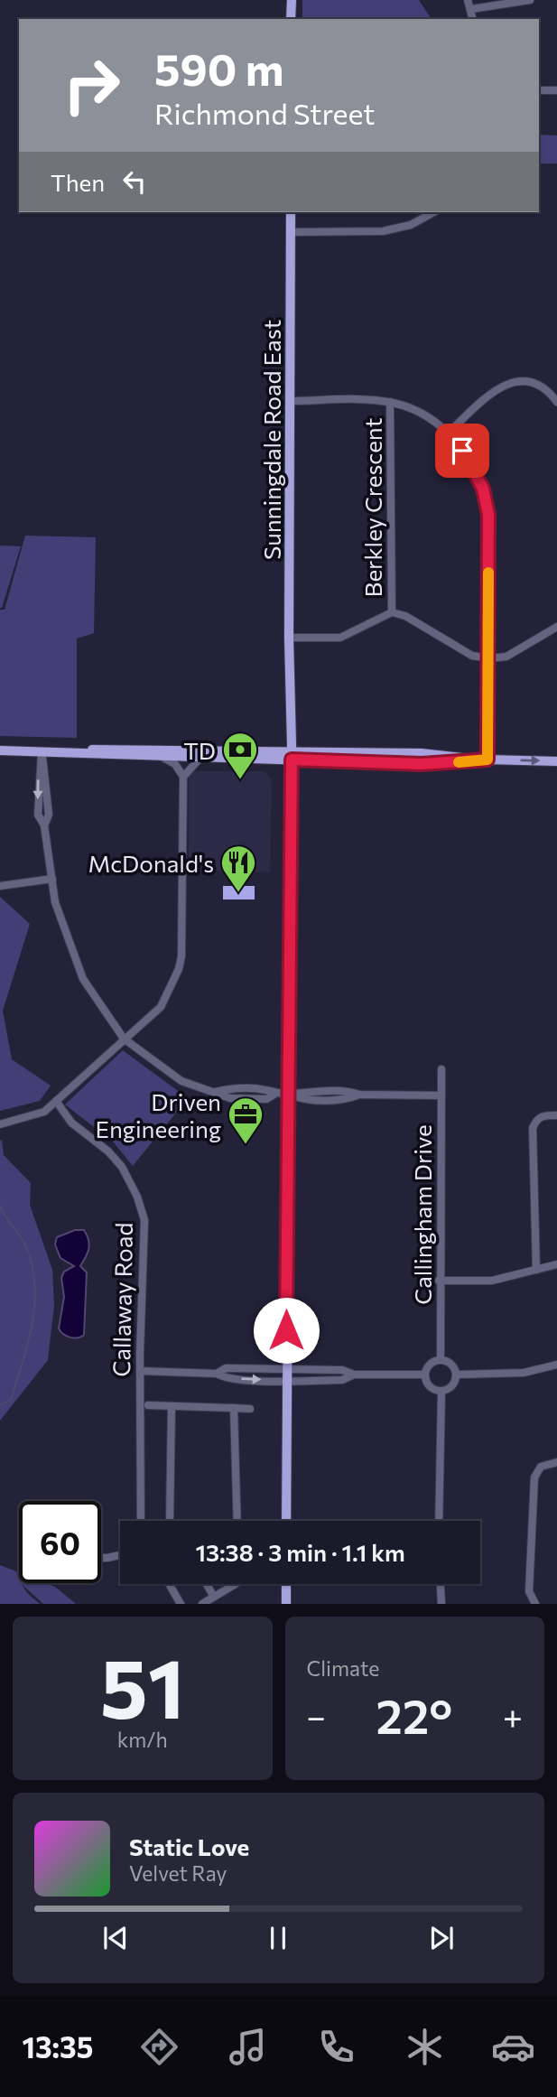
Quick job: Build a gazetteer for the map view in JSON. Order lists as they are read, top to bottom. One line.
{"streets":{"main road":["Sunningdale Road East"],"street":["Berkley Crescent","Callingham Drive","Callaway Road"]},"places":{"bank":["TD"],"restaurant":["McDonald's"],"office":["Driven Engineering"]},"page":{"turn":["590 m","Richmond Street"],"then":"Then","limit":"60","trip":"13:38 · 3 min · 1.1 km","tile":[["51","km/h"],"Climate"],"heat":["−","22°","+"],"song":["Static Love","Velvet Ray"],"tabs":"13:35"}}
